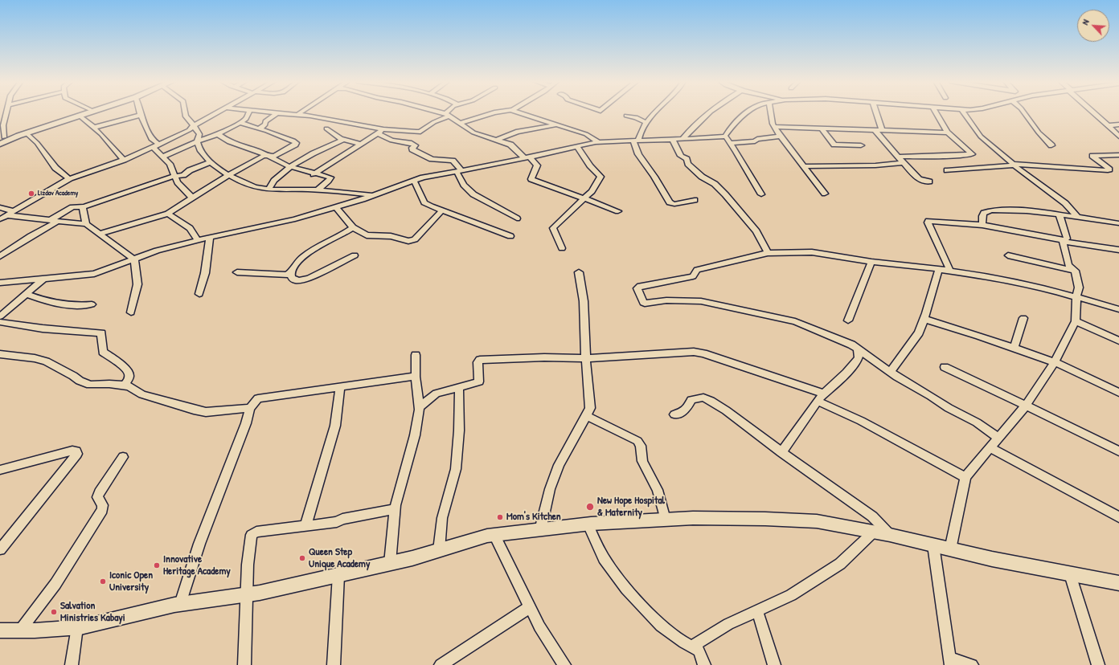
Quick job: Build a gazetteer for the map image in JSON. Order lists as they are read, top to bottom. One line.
{"places":["Lizdav Academy","New Hope Hospital & Maternity","Mom's Kitchen","Queen Step Unique Academy","Innovative Heritage Academy","Iconic Open University","Salvation Ministries Kabayi"],"north":"top left"}
